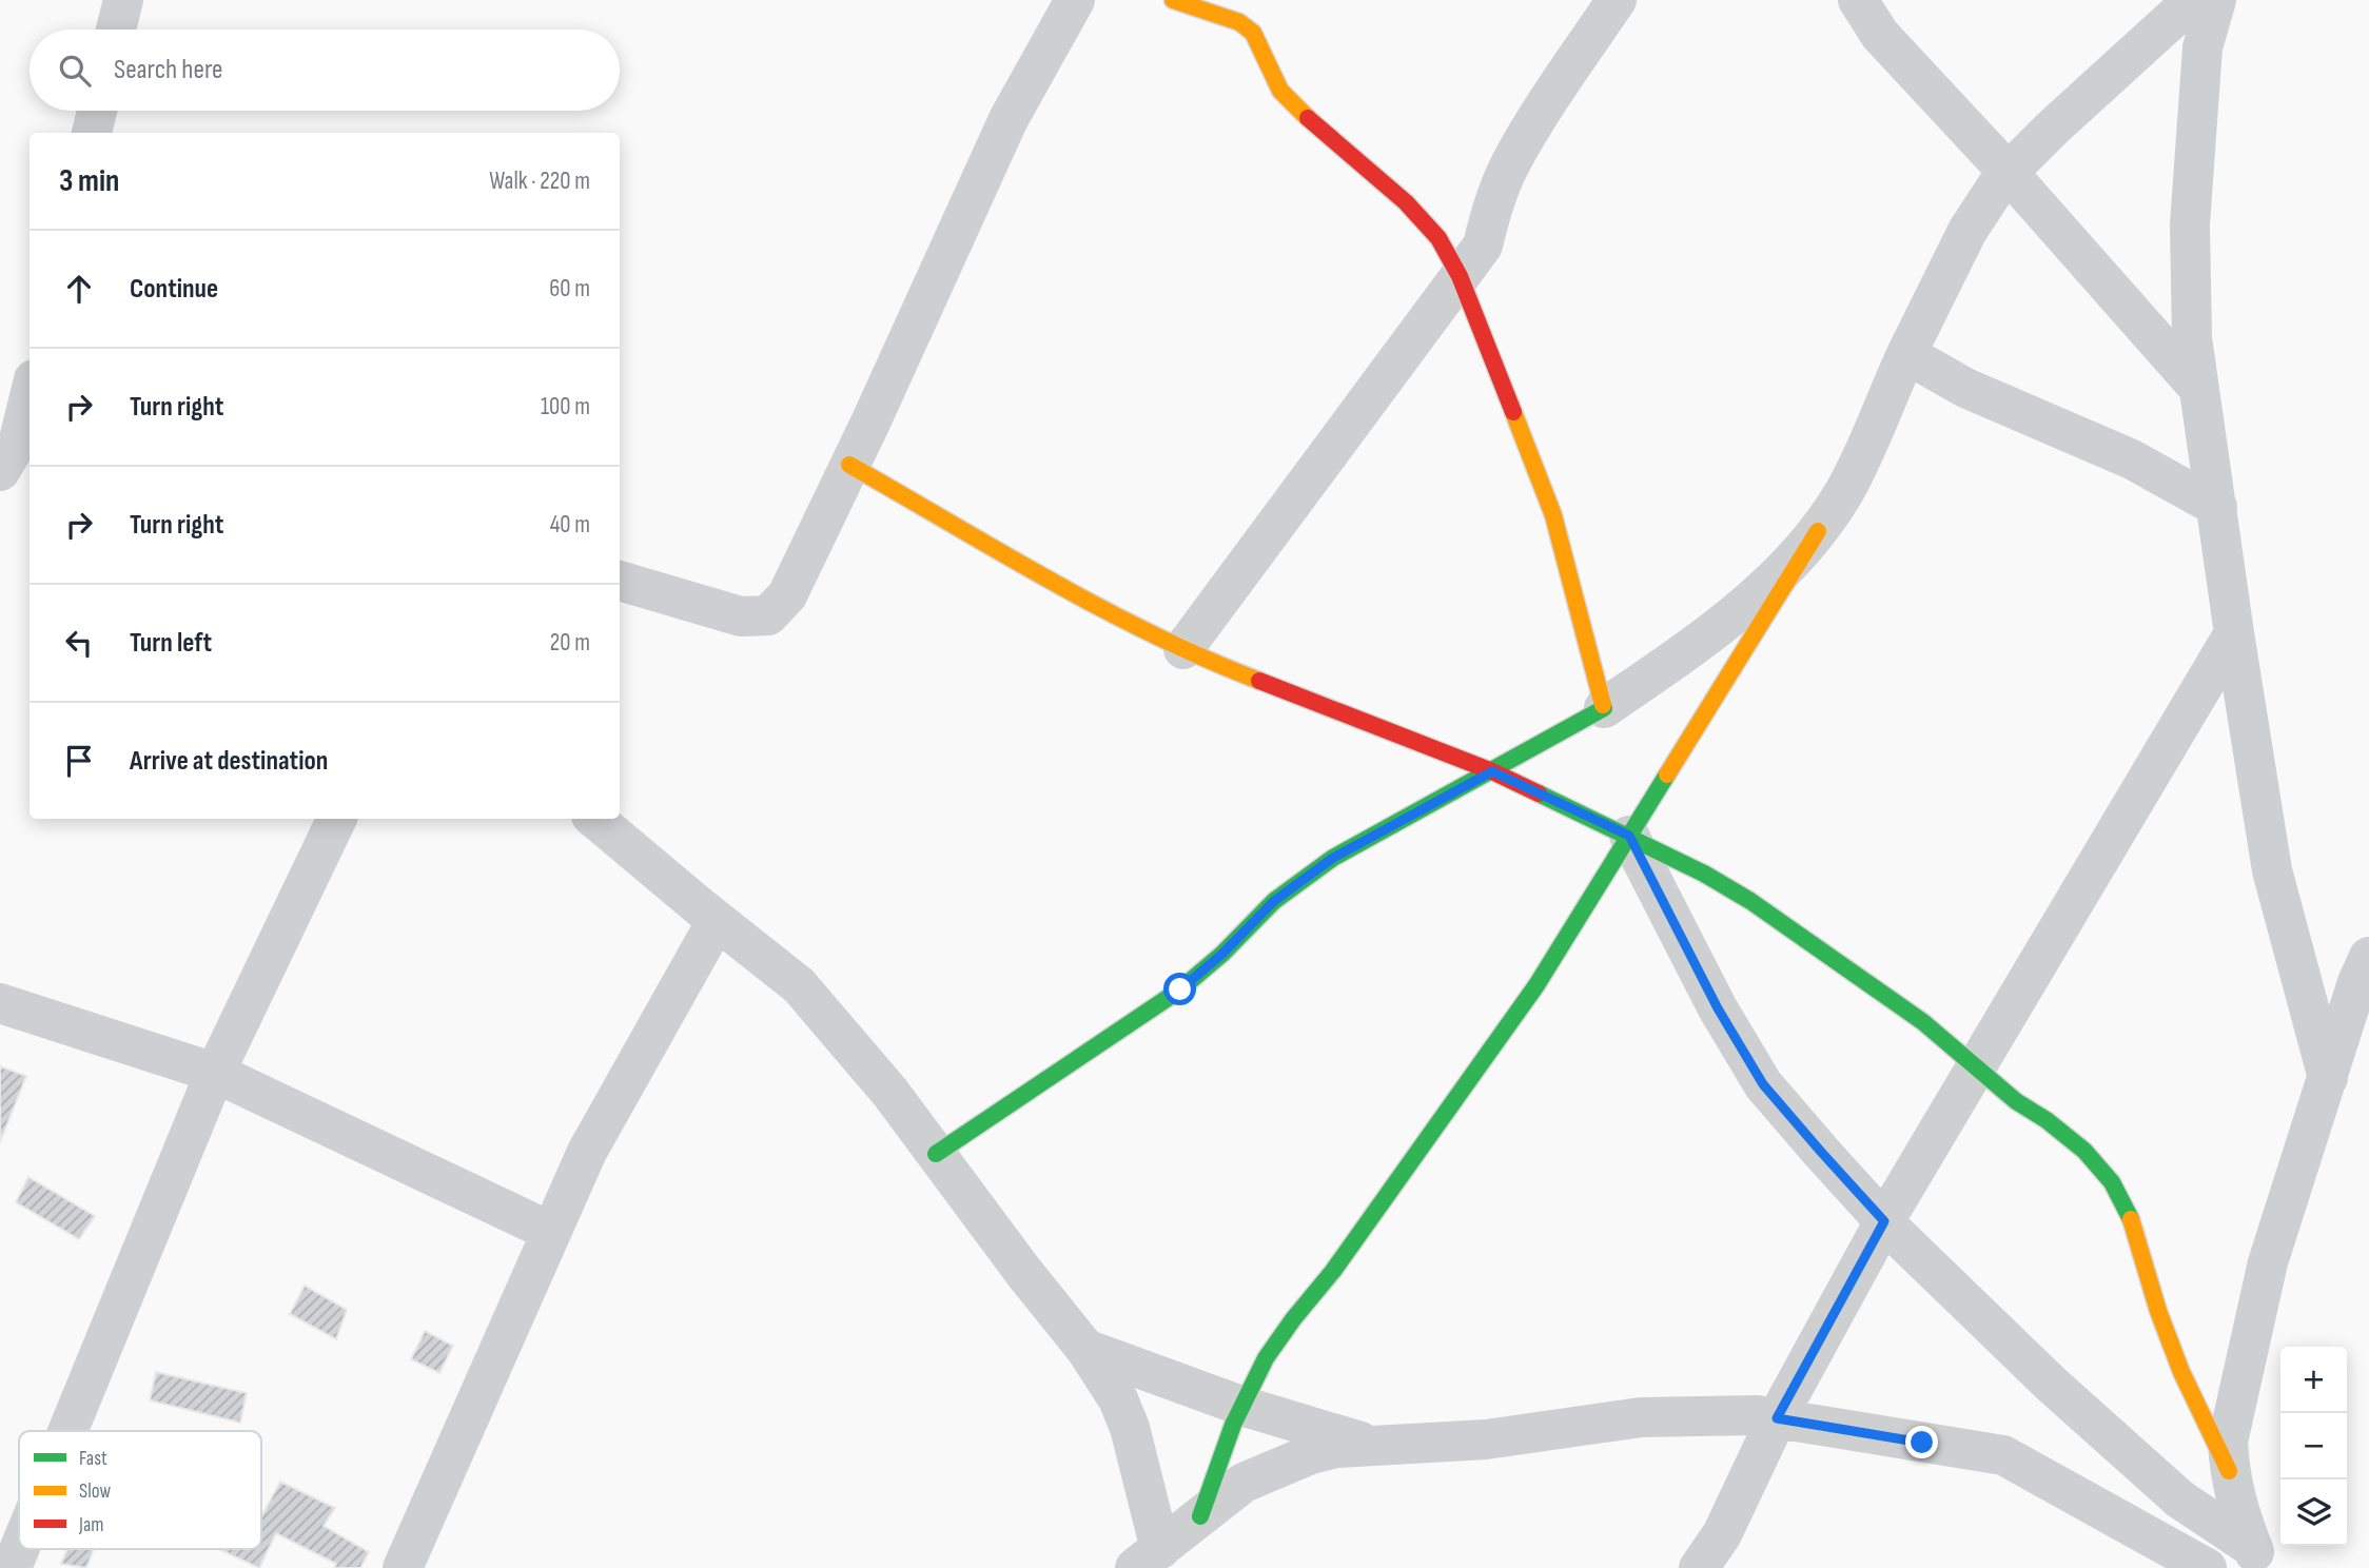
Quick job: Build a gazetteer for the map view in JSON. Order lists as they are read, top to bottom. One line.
{"legend":["Fast","Slow","Jam"],"page":{"search":"Search here","heading":["3 min","Walk · 220 m"],"list":[["Continue","60 m"],["Turn right","100 m"],["Turn right","40 m"],["Turn left","20 m"],"Arrive at destination"],"map_buttons":["+","−"]}}
